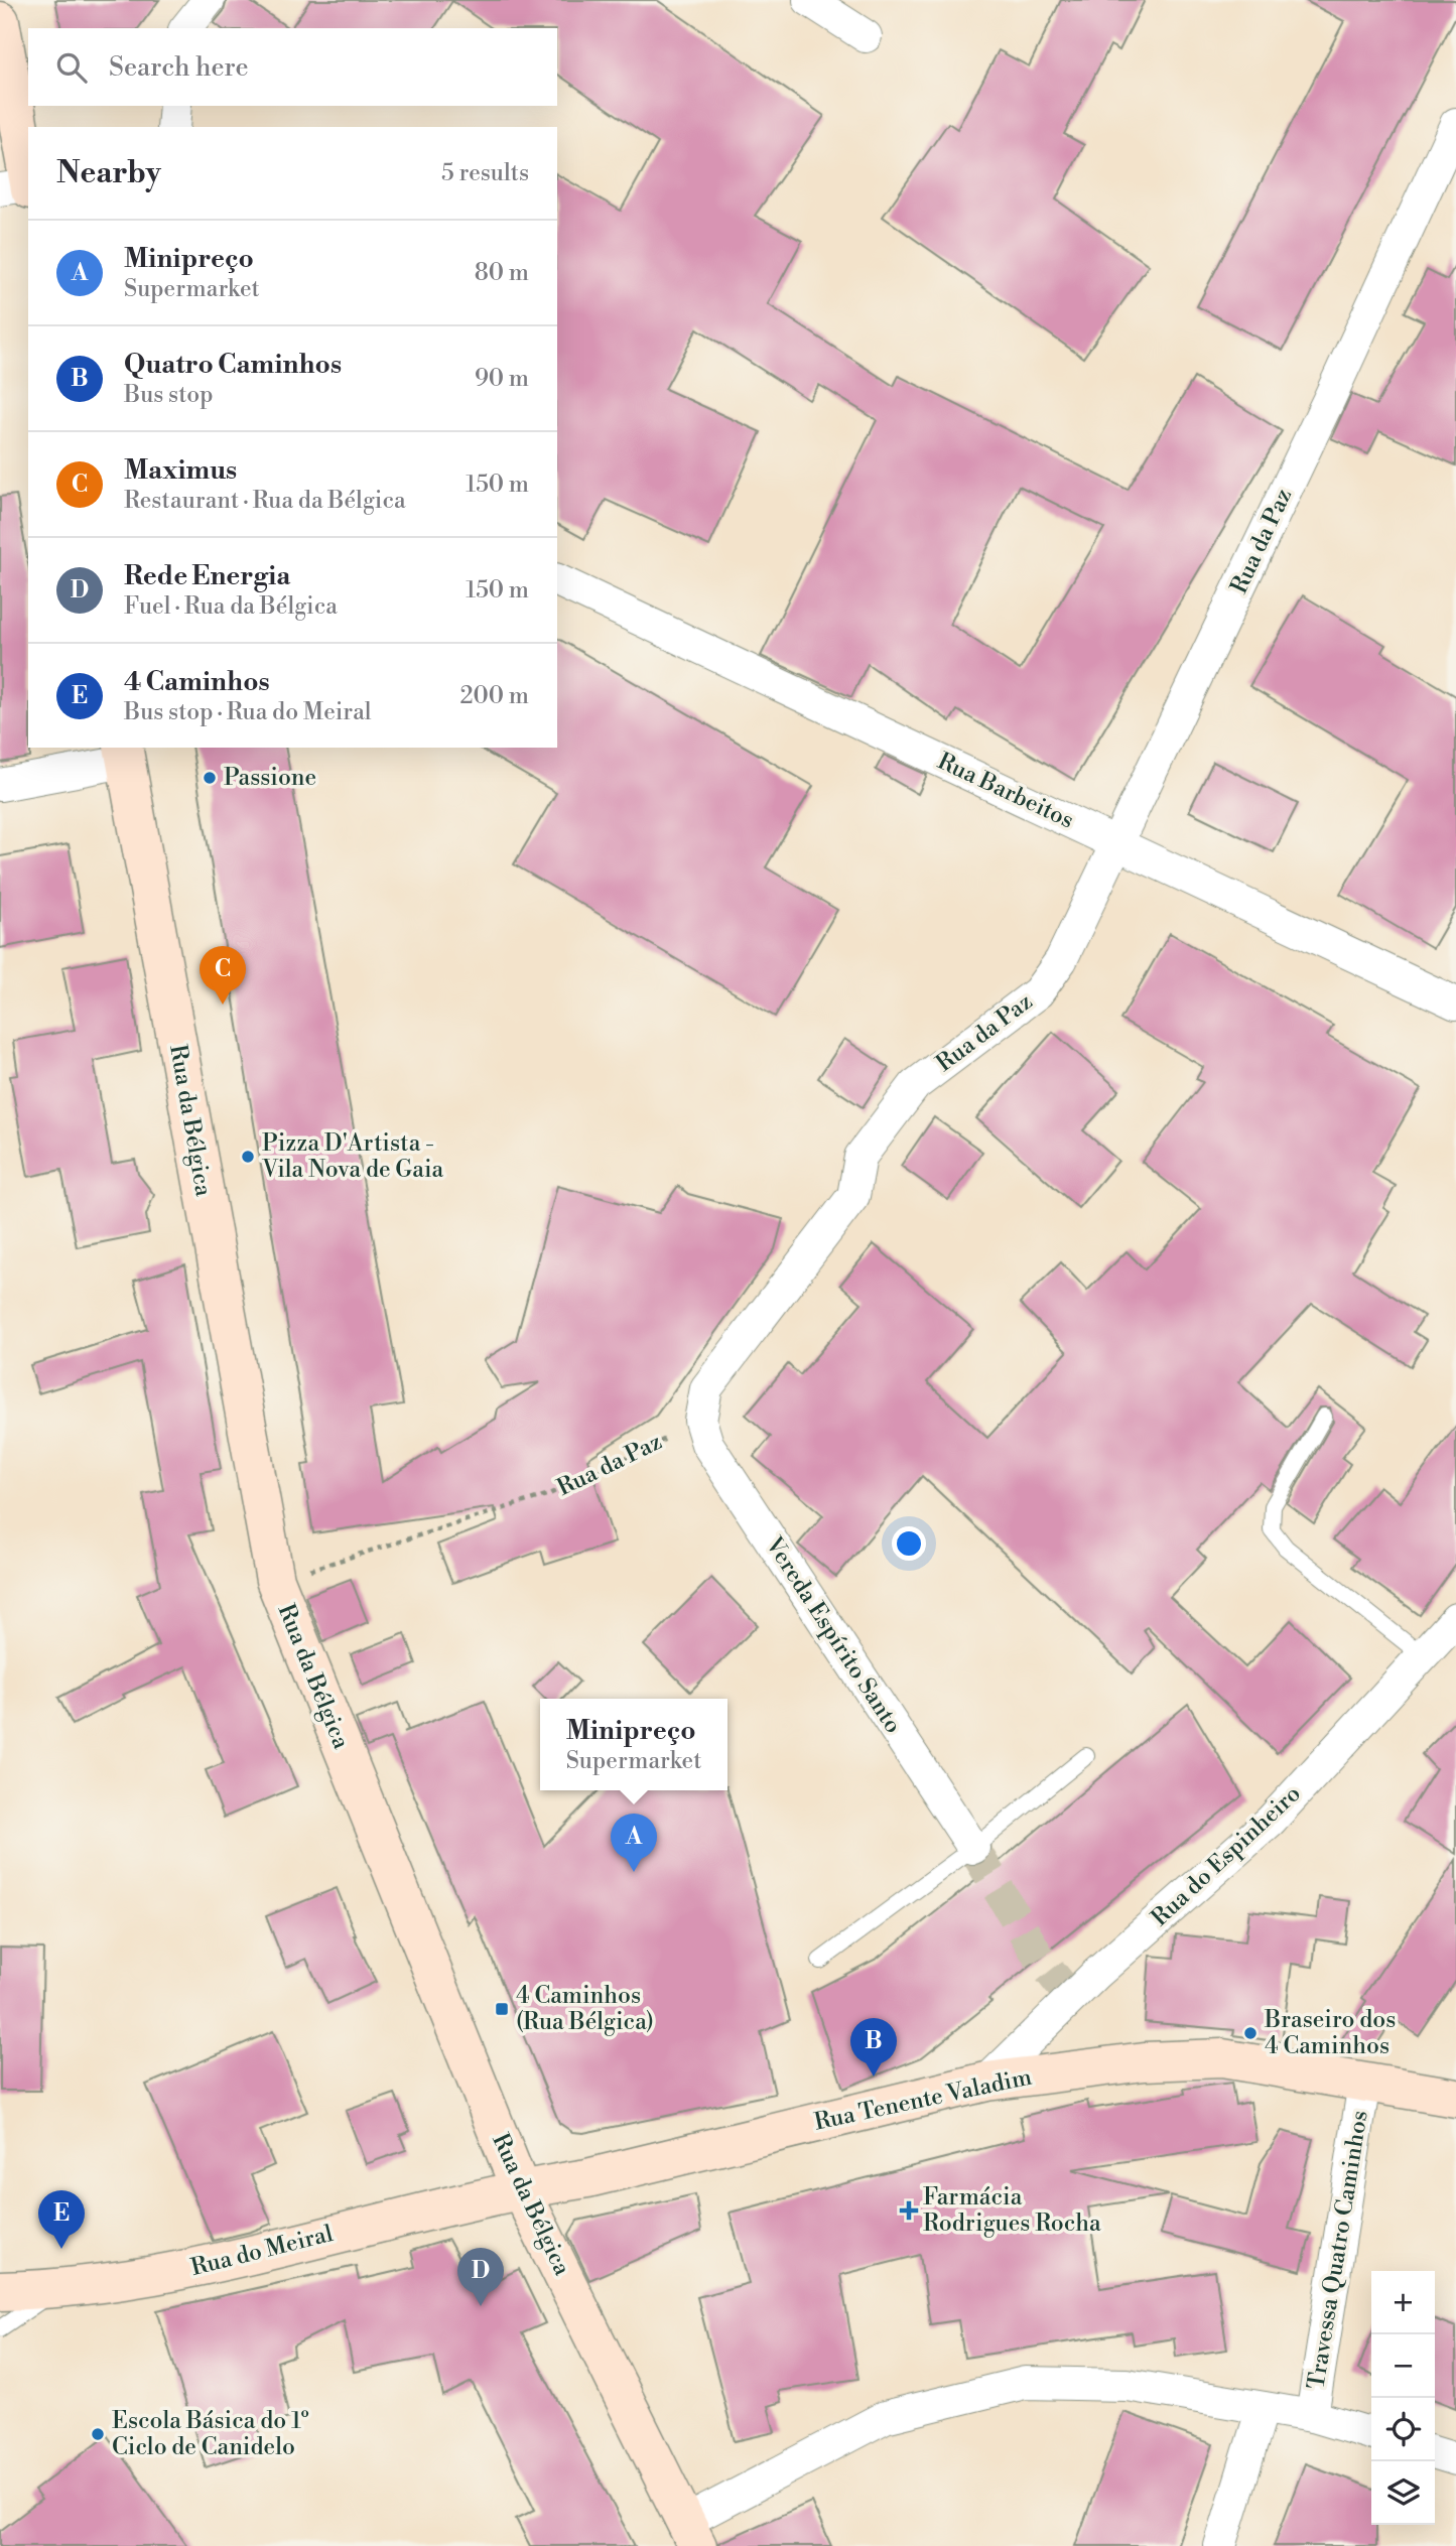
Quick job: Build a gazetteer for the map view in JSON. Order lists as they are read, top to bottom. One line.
{"streets":{"main road":["Rua da Bélgica","Rua Tenente Valadim","Rua do Meiral"],"street":["Rua da Paz","Rua Barbeitos","Vereda Espírito Santo","Rua do Espinheiro","Travessa Quatro Caminhos"]},"crossings":[["Rua da Paz","Rua Barbeitos"],["Rua da Paz","Rua da Bélgica"],["Rua da Paz","Vereda Espírito Santo"],["Rua da Bélgica","Rua Tenente Valadim"],["Rua da Bélgica","Rua do Meiral"],["Rua do Espinheiro","Rua Tenente Valadim"],["Rua Tenente Valadim","Travessa Quatro Caminhos"],["Rua Tenente Valadim","Rua do Meiral"]],"places":{"other":["Passione","Pizza D'Artista - Vila Nova de Gaia","Braseiro dos 4 Caminhos","Escola Básica do 1º Ciclo de Canidelo"],"transit":["4 Caminhos (Rua Bélgica)"],"health":["Farmácia Rodrigues Rocha"]},"page":{"search":"Search here","heading":["Nearby","5 results"],"list":[{"mark":"A","name":"Minipreço","note":"Supermarket","value":"80 m"},{"mark":"B","name":"Quatro Caminhos","note":"Bus stop","value":"90 m"},{"mark":"C","name":"Maximus","note":"Restaurant · Rua da Bélgica","value":"150 m"},{"mark":"D","name":"Rede Energia","note":"Fuel · Rua da Bélgica","value":"150 m"},{"mark":"E","name":"4 Caminhos","note":"Bus stop · Rua do Meiral","value":"200 m"}],"pins":["C","A","B","E","D"],"popup":["Minipreço","Supermarket"],"map_buttons":["+","−"]}}
